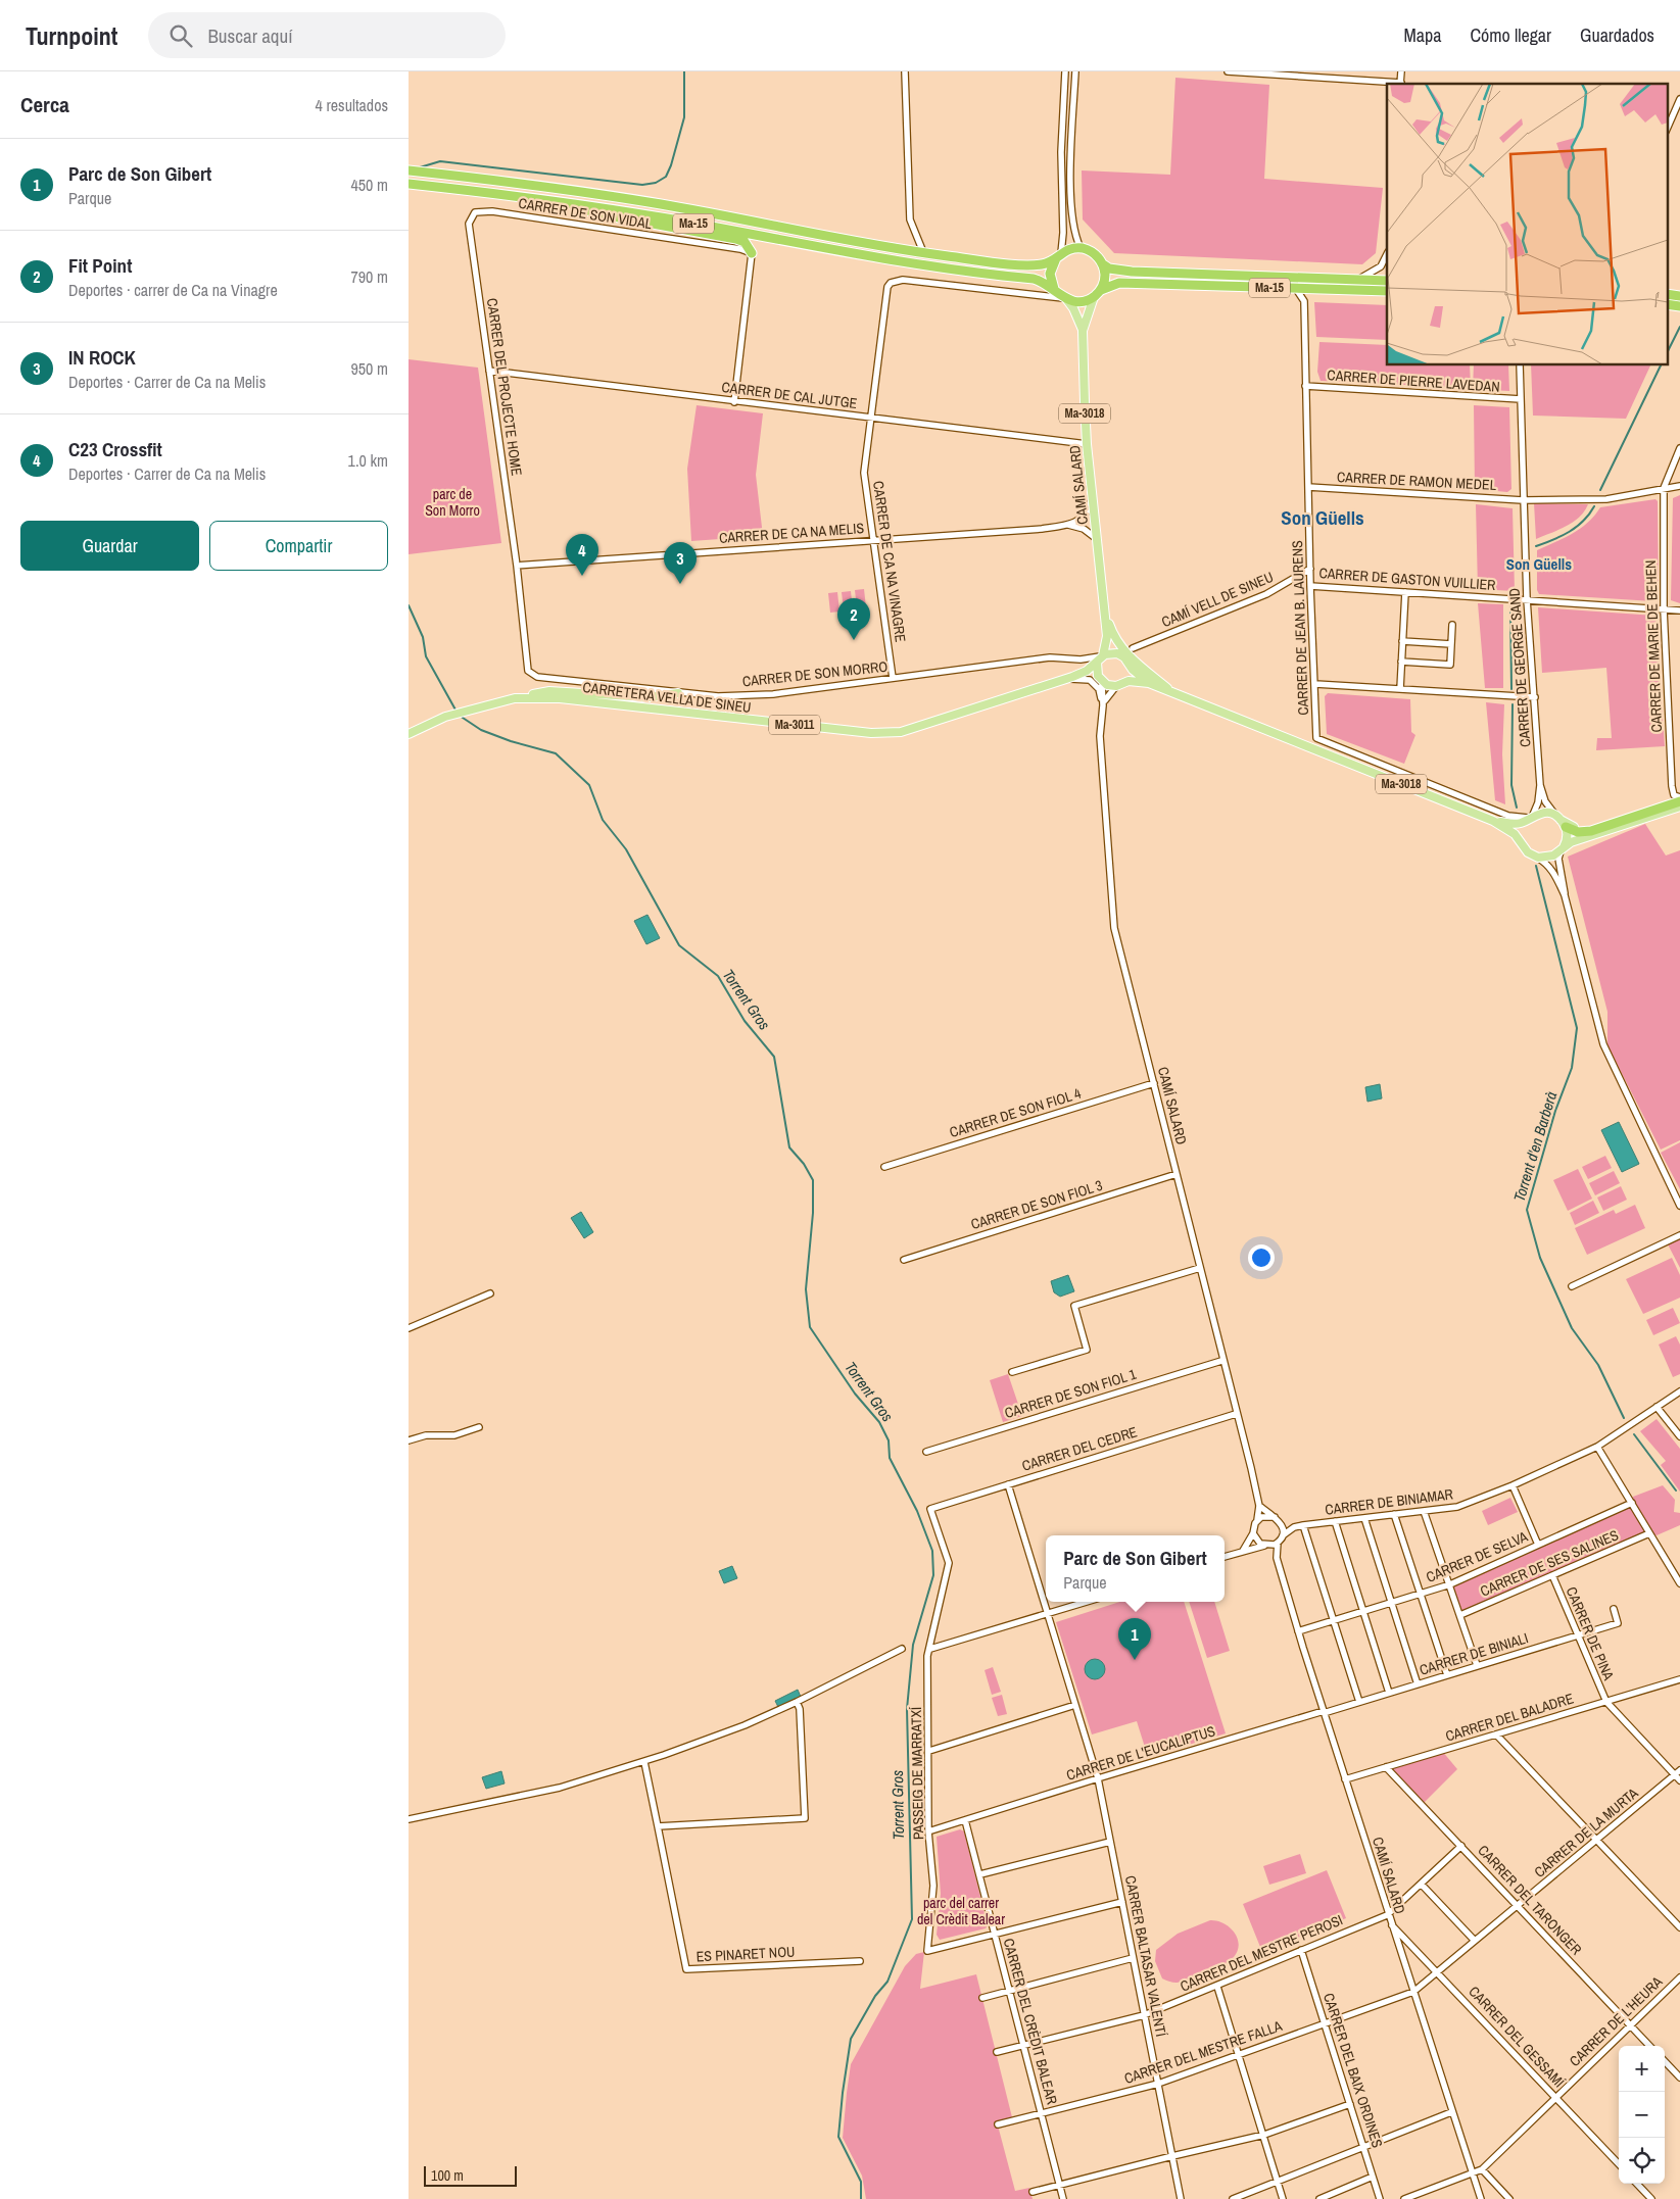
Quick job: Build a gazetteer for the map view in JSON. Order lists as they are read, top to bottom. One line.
{"streets":{"highway":["Ma-15"],"main road":["Ma-3018","CAMÍ SALARD","CARRETERA VELLA DE SINEU","Ma-3011"],"street":["CARRER DE SON VIDAL","CARRER DE PIERRE LAVEDAN","CARRER DEL PROJECTE HOME","CARRER DE CAL JUTGE","CARRER DE RAMON MEDEL","CARRER DE CA NA MELIS","CARRER DE CA NA VINAGRE","CARRER DE GASTON VUILLIER","CAMÍ VELL DE SINEU","CARRER DE JEAN B. LAURENS","CARRER DE MARIE DE BEHEN","CARRER DE GEORGE SAND","CARRER DE SON MORRO","CARRER DE SON FIOL 4","CARRER DE SON FIOL 3","CARRER DE SON FIOL 1","CARRER DEL CEDRE","CARRER DE BINIAMAR","CARRER DE SELVA","CARRER DE SES SALINES","CARRER DE PINA","CARRER DE BINIALI","CARRER DEL BALADRE","CARRER DE L'EUCALIPTUS","PASSEIG DE MARRATXÍ","CARRER DE LA MURTA","CARRER DEL TARONGER","CARRER DEL MESTRE PEROSI","ES PINARET NOU","CARRER BALTASAR VALENTÍ","CARRER DEL CRÈDIT BALEAR","CARRER DE L'HEURA","CARRER DEL GESSAMÍ","CARRER DEL MESTRE FALLA","CARRER DEL BAIX ORDINES"]},"crossings":[["CARRER DE SON VIDAL","CARRER DEL PROJECTE HOME"],["Ma-15","CAMÍ SALARD"],["CARRER DE PIERRE LAVEDAN","CARRER DE JEAN B. LAURENS"],["CARRER DE PIERRE LAVEDAN","CARRER DE GEORGE SAND"],["CARRER DEL PROJECTE HOME","CARRER DE CAL JUTGE"],["CARRER DEL PROJECTE HOME","CARRER DE CA NA MELIS"],["CARRER DEL PROJECTE HOME","CARRER DE SON MORRO"],["CARRER DE CAL JUTGE","CAMÍ SALARD"],["CARRER DE CAL JUTGE","CARRER DE CA NA VINAGRE"],["Ma-3018","CAMÍ SALARD"],["Ma-3018","CARRER DE JEAN B. LAURENS"],["Ma-3018","CARRER DE MARIE DE BEHEN"],["Ma-3018","CARRER DE SON MORRO"],["Ma-3018","CARRETERA VELLA DE SINEU"],["CARRER DE RAMON MEDEL","CARRER DE JEAN B. LAURENS"],["CARRER DE RAMON MEDEL","CARRER DE GEORGE SAND"],["CAMÍ SALARD","CARRER DE CA NA MELIS"],["CAMÍ SALARD","CARRER DE SON MORRO"],["CAMÍ SALARD","CARRETERA VELLA DE SINEU"],["CAMÍ SALARD","CARRER DE SON FIOL 4"],["CAMÍ SALARD","CARRER DE SON FIOL 3"],["CAMÍ SALARD","CARRER DE SON FIOL 1"],["CAMÍ SALARD","CARRER DEL CEDRE"],["CAMÍ SALARD","CARRER DE BINIAMAR"],["CAMÍ SALARD","CARRER DE SELVA"],["CAMÍ SALARD","CARRER DE BINIALI"],["CAMÍ SALARD","CARRER DEL BALADRE"],["CAMÍ SALARD","CARRER DE L'EUCALIPTUS"],["CAMÍ SALARD","CARRER DE LA MURTA"],["CAMÍ SALARD","CARRER DEL MESTRE PEROSI"],["CAMÍ SALARD","CARRER DEL GESSAMÍ"],["CAMÍ SALARD","CARRER DEL MESTRE FALLA"],["CARRER DE CA NA MELIS","CARRER DE CA NA VINAGRE"],["CARRER DE CA NA VINAGRE","CARRER DE SON MORRO"],["CARRER DE GASTON VUILLIER","CARRER DE JEAN B. LAURENS"],["CARRER DE GASTON VUILLIER","CARRER DE GEORGE SAND"],["CAMÍ VELL DE SINEU","CARRER DE JEAN B. LAURENS"],["CARRER DE SON MORRO","CARRETERA VELLA DE SINEU"],["CARRER DEL CEDRE","PASSEIG DE MARRATXÍ"],["CARRER DEL CEDRE","CARRER BALTASAR VALENTÍ"],["CARRER DE SES SALINES","CARRER DE PINA"],["CARRER DE PINA","CARRER DE BINIALI"],["CARRER DE PINA","CARRER DEL BALADRE"],["CARRER DE PINA","CARRER DE LA MURTA"],["CARRER DE BINIALI","CARRER DE L'EUCALIPTUS"],["CARRER DEL BALADRE","CARRER DEL TARONGER"],["CARRER DE L'EUCALIPTUS","PASSEIG DE MARRATXÍ"],["CARRER DE L'EUCALIPTUS","CARRER BALTASAR VALENTÍ"],["CARRER DE L'EUCALIPTUS","CARRER DEL CRÈDIT BALEAR"],["PASSEIG DE MARRATXÍ","CARRER DEL CRÈDIT BALEAR"],["CARRER DE LA MURTA","CARRER DEL TARONGER"],["CARRER DE LA MURTA","CARRER DEL GESSAMÍ"],["CARRER DE LA MURTA","CARRER DEL MESTRE FALLA"],["CARRER DEL TARONGER","CARRER DEL MESTRE PEROSI"],["CARRER DEL TARONGER","CARRER DE L'HEURA"],["CARRER DEL MESTRE PEROSI","CARRER BALTASAR VALENTÍ"],["CARRER DEL MESTRE PEROSI","CARRER DEL CRÈDIT BALEAR"],["CARRER DEL MESTRE PEROSI","CARRER DEL BAIX ORDINES"],["CARRER BALTASAR VALENTÍ","CARRER DEL MESTRE FALLA"],["CARRER DEL CRÈDIT BALEAR","CARRER DEL MESTRE FALLA"],["CARRER DE L'HEURA","CARRER DEL GESSAMÍ"],["CARRER DEL MESTRE FALLA","CARRER DEL BAIX ORDINES"]],"districts":["Son Güells","Son Güells"],"water":["Torrent Gros","Torrent d'en Barberà"],"parks":["parc de Son Morro","parc del carrer del Crèdit Balear"],"scale_bar":"100 m","page":{"header":"Turnpoint","search":"Buscar aquí","nav":["Mapa","Cómo llegar","Guardados"],"heading":["Cerca","4 resultados"],"list":[{"mark":"1","name":"Parc de Son Gibert","note":"Parque","value":"450 m"},{"mark":"2","name":"Fit Point","note":"Deportes · carrer de Ca na Vinagre","value":"790 m"},{"mark":"3","name":"IN ROCK","note":"Deportes · Carrer de Ca na Melis","value":"950 m"},{"mark":"4","name":"C23 Crossfit","note":"Deportes · Carrer de Ca na Melis","value":"1.0 km"}],"buttons":["Guardar","Compartir"],"pins":["4","3","2","1"],"popup":["Parc de Son Gibert","Parque"],"map_buttons":["+","−"],"scale":"100 m"}}
